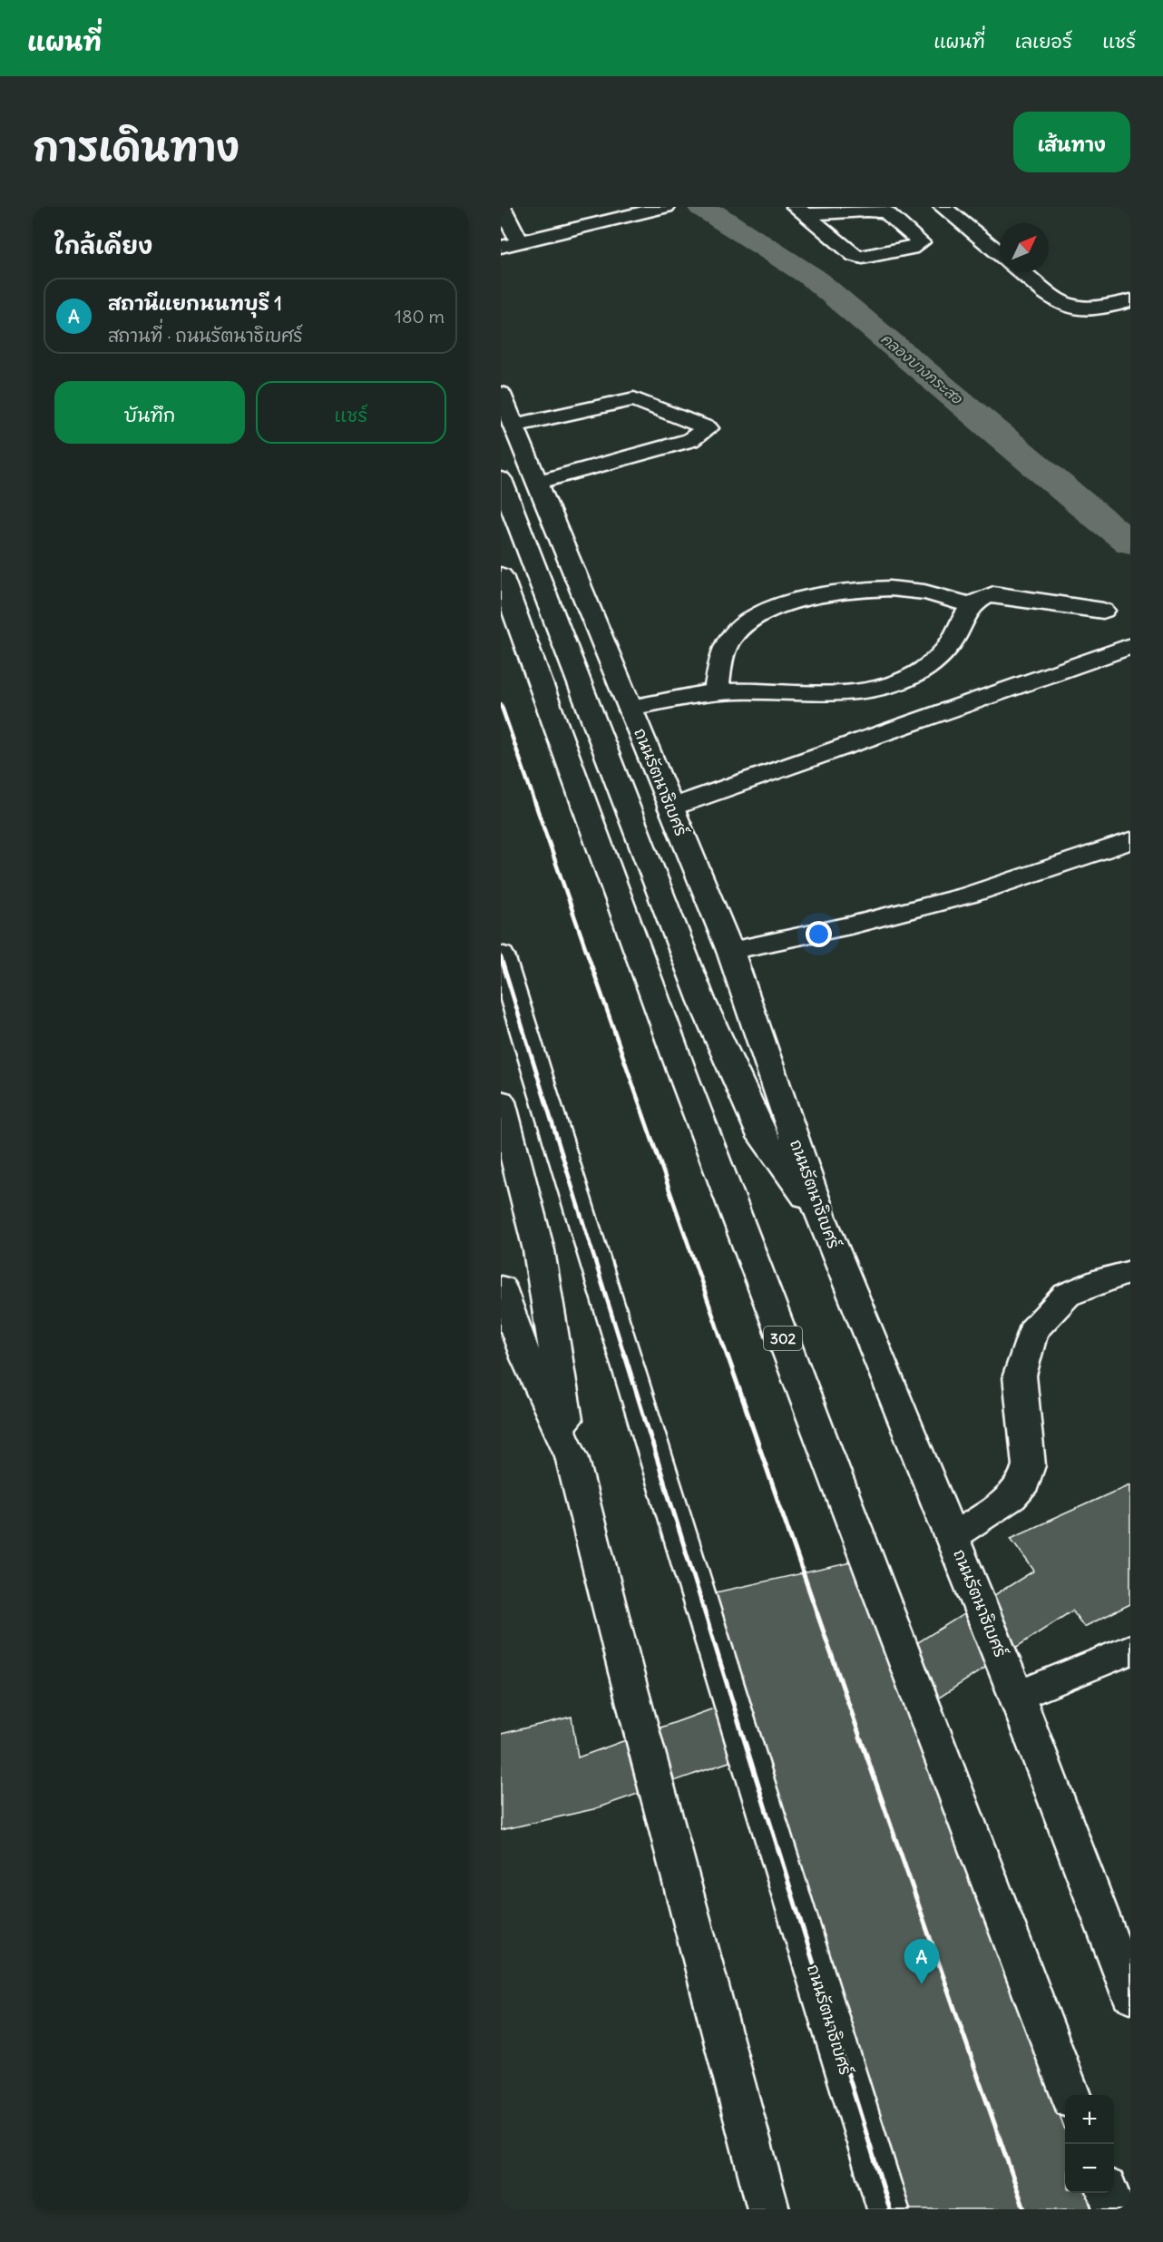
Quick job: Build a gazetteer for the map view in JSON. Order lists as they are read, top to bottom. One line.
{"streets":{"main road":["ถนนรัตนาธิเบศร์","302"]},"water":["คลองบางกระสอ"],"north":"top right","page":{"header":"แผนที่","nav":["แผนที่","เลเยอร์","แชร์"],"title":"การเดินทาง","buttons":["เส้นทาง",["บันทึก","แชร์"]],"heading":"ใกล้เคียง","list":[{"mark":"A","name":"สถานีแยกนนทบุรี 1","note":"สถานที่ · ถนนรัตนาธิเบศร์","value":"180 m"}],"pins":"A","map_buttons":["+","−"]}}
